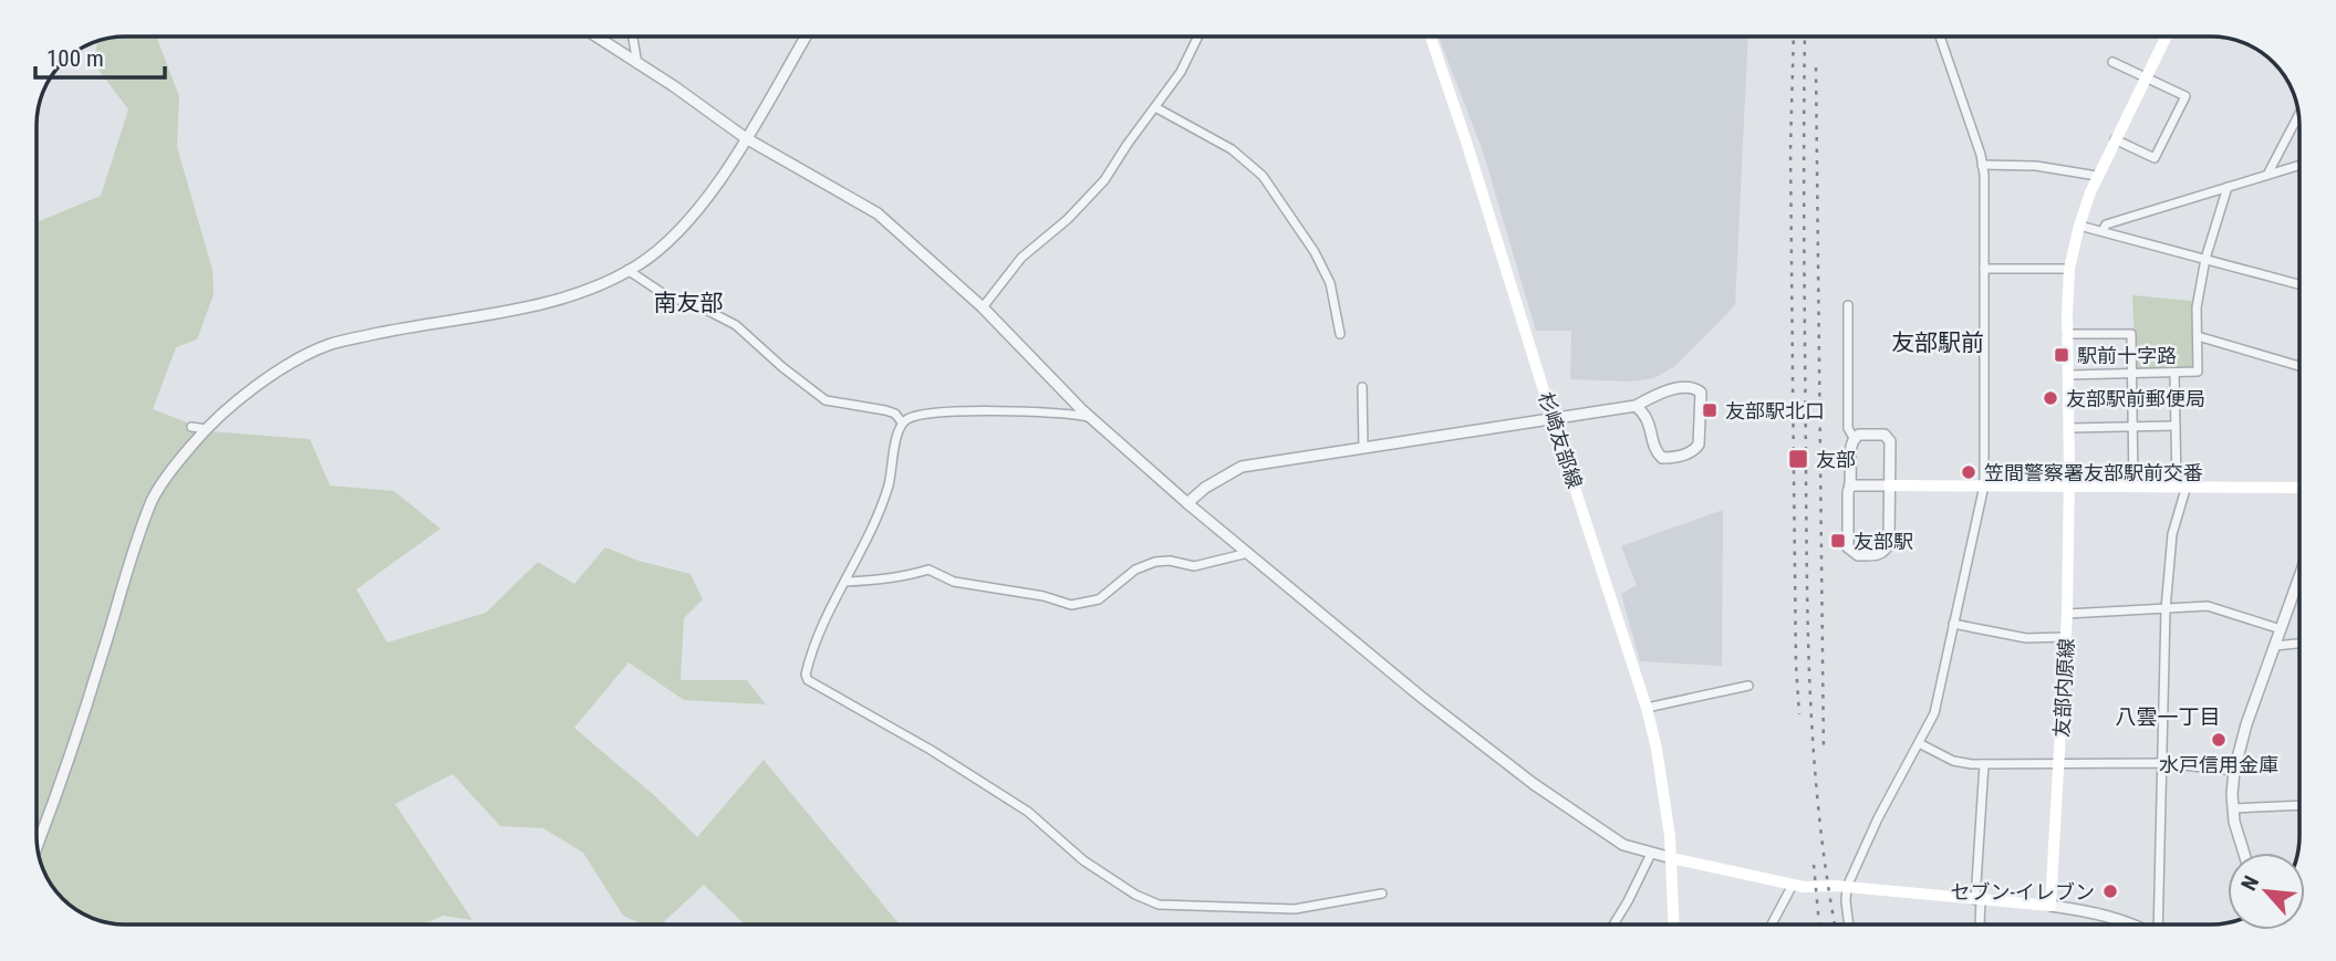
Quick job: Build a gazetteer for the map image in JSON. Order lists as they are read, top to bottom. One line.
{"streets":{"main road":["杉崎友部線","友部内原線"]},"districts":["南友部","友部駅前","八雲一丁目"],"places":{"transit":["駅前十字路","友部駅北口","友部","友部駅"],"other":["友部駅前郵便局","笠間警察署友部駅前交番","水戸信用金庫","セブン-イレブン"]},"scale_bar":"100 m","north":"top left"}
